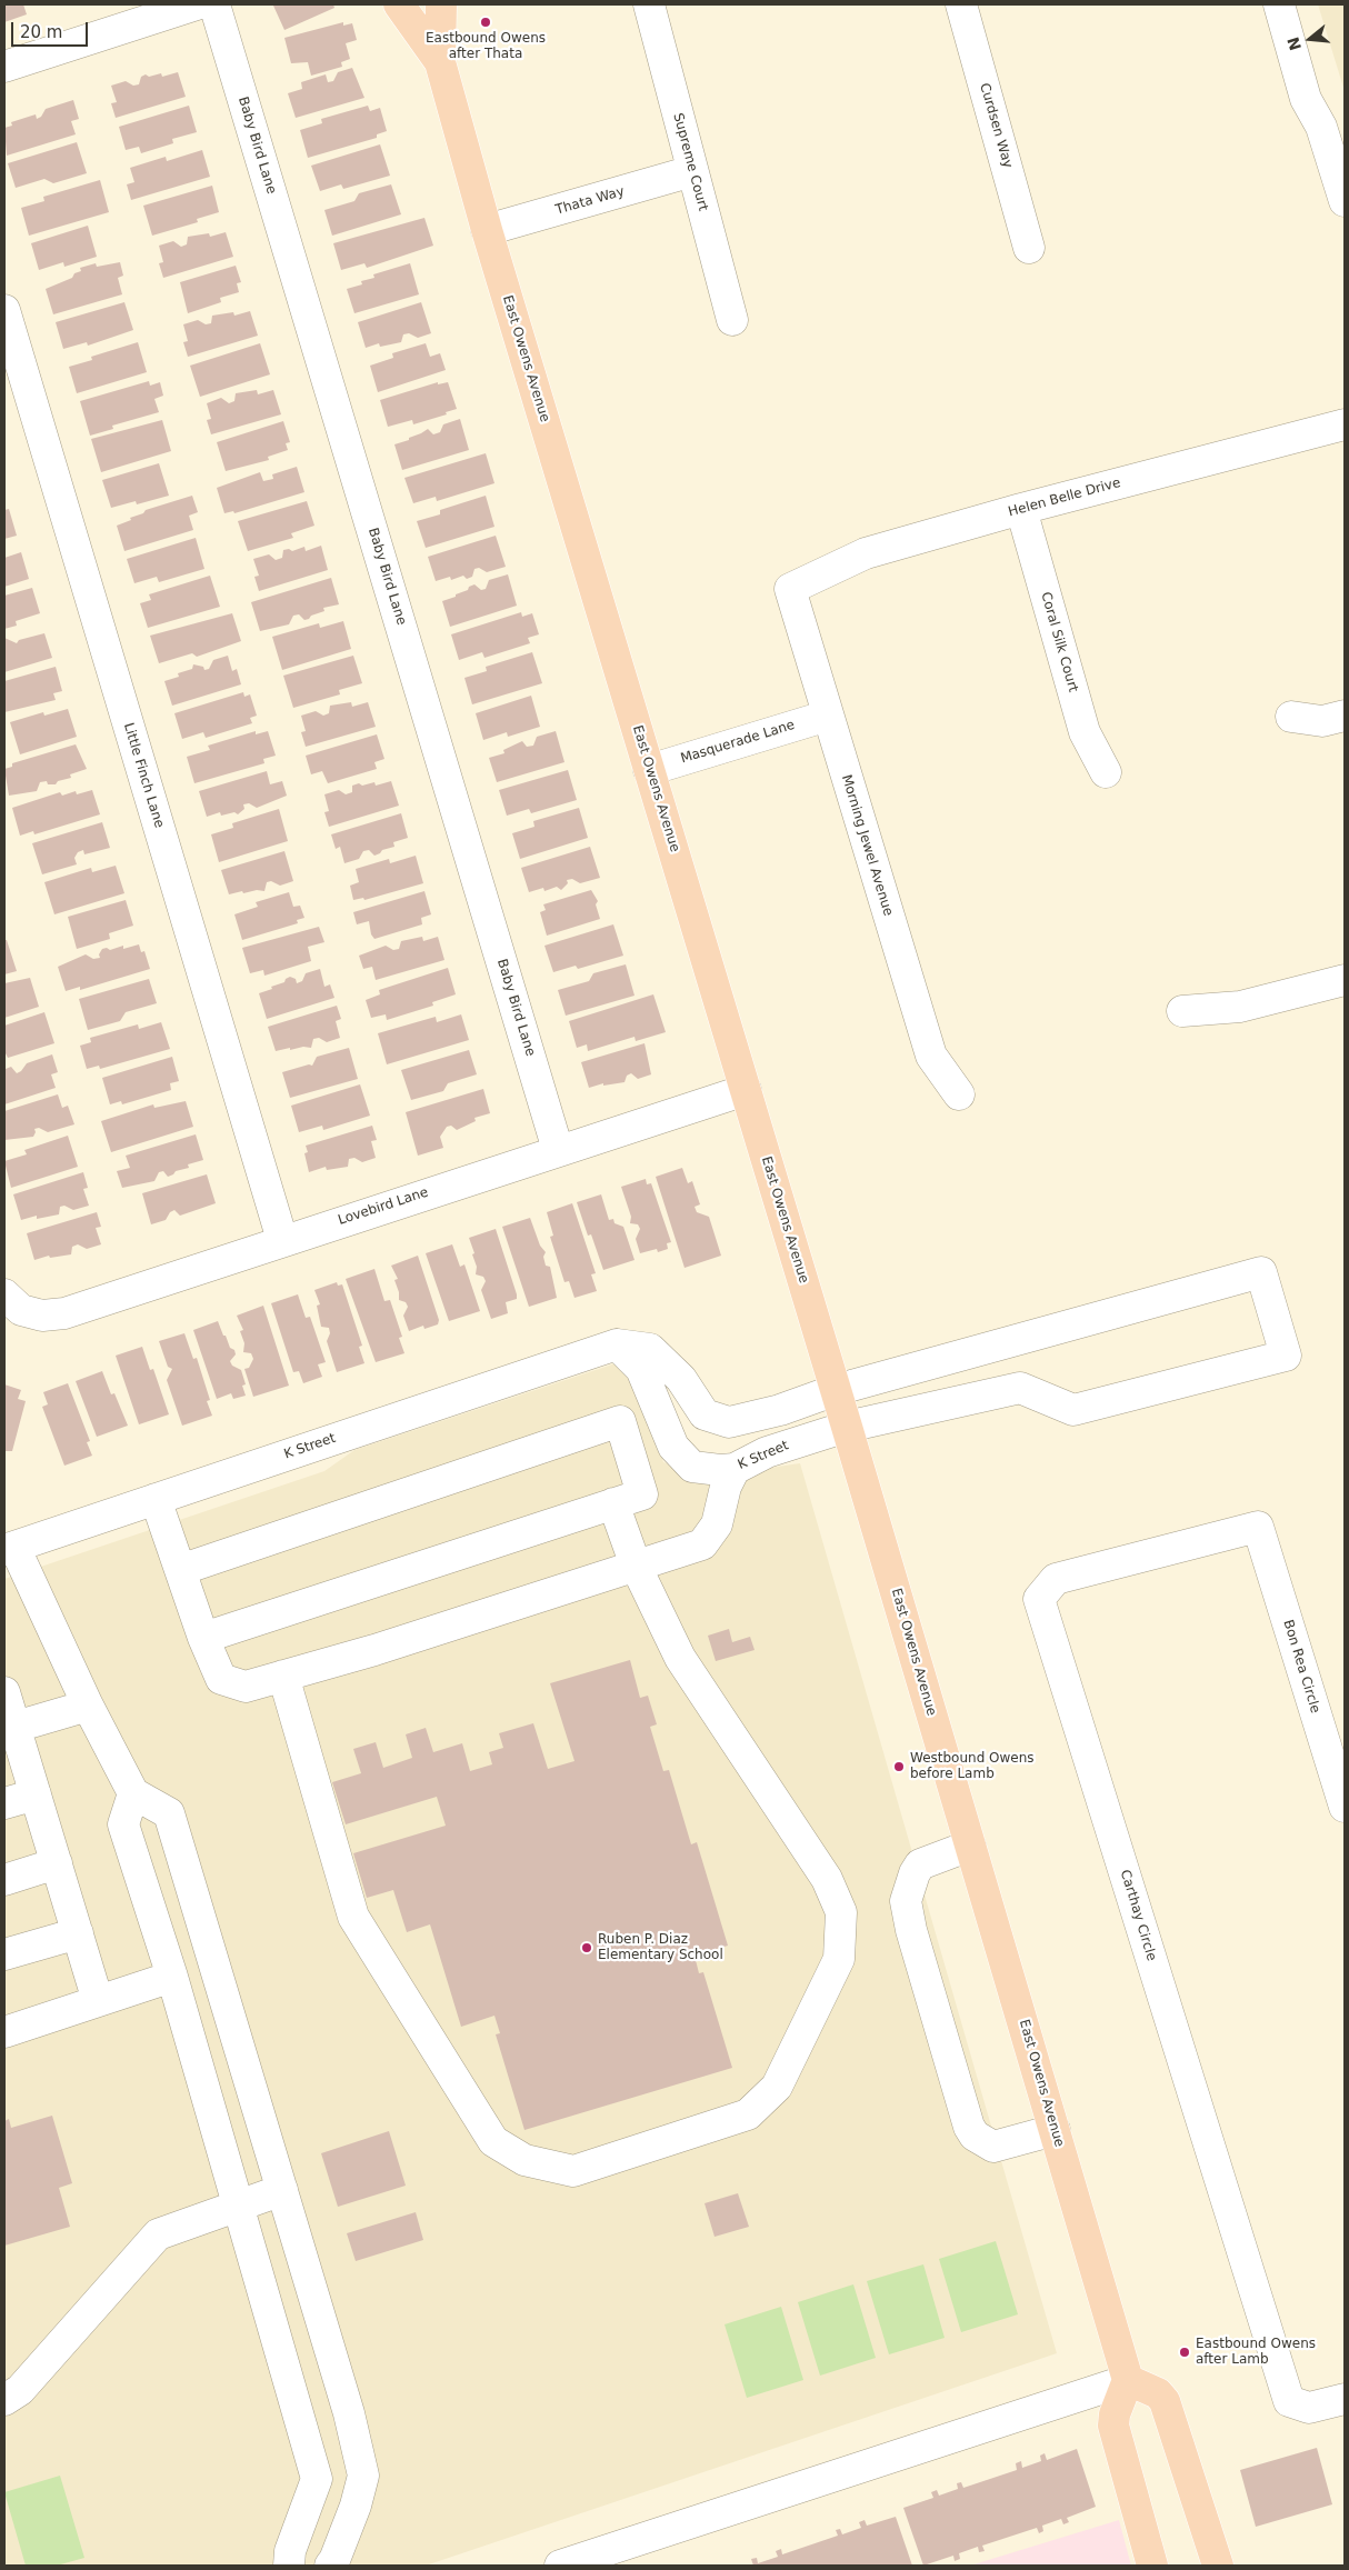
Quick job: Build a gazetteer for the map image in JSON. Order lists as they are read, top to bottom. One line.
{"streets":{"main road":["East Owens Avenue"],"street":["Curdsen Way","Baby Bird Lane","Supreme Court","Thata Way","Helen Belle Drive","Coral Silk Court","Masquerade Lane","Little Finch Lane","Morning Jewel Avenue","Lovebird Lane","K Street","Bon Rea Circle","Carthay Circle"]},"crossings":[["Baby Bird Lane","Lovebird Lane"],["Supreme Court","Thata Way"],["Thata Way","East Owens Avenue"],["East Owens Avenue","Masquerade Lane"],["East Owens Avenue","Lovebird Lane"],["East Owens Avenue","K Street"],["Helen Belle Drive","Coral Silk Court"],["Helen Belle Drive","Morning Jewel Avenue"],["Masquerade Lane","Morning Jewel Avenue"],["Little Finch Lane","Lovebird Lane"],["Bon Rea Circle","Carthay Circle"]],"places":["Eastbound Owens after Thata","Westbound Owens before Lamb","Ruben P. Diaz Elementary School","Eastbound Owens after Lamb"],"scale_bar":"20 m","north":"left"}
